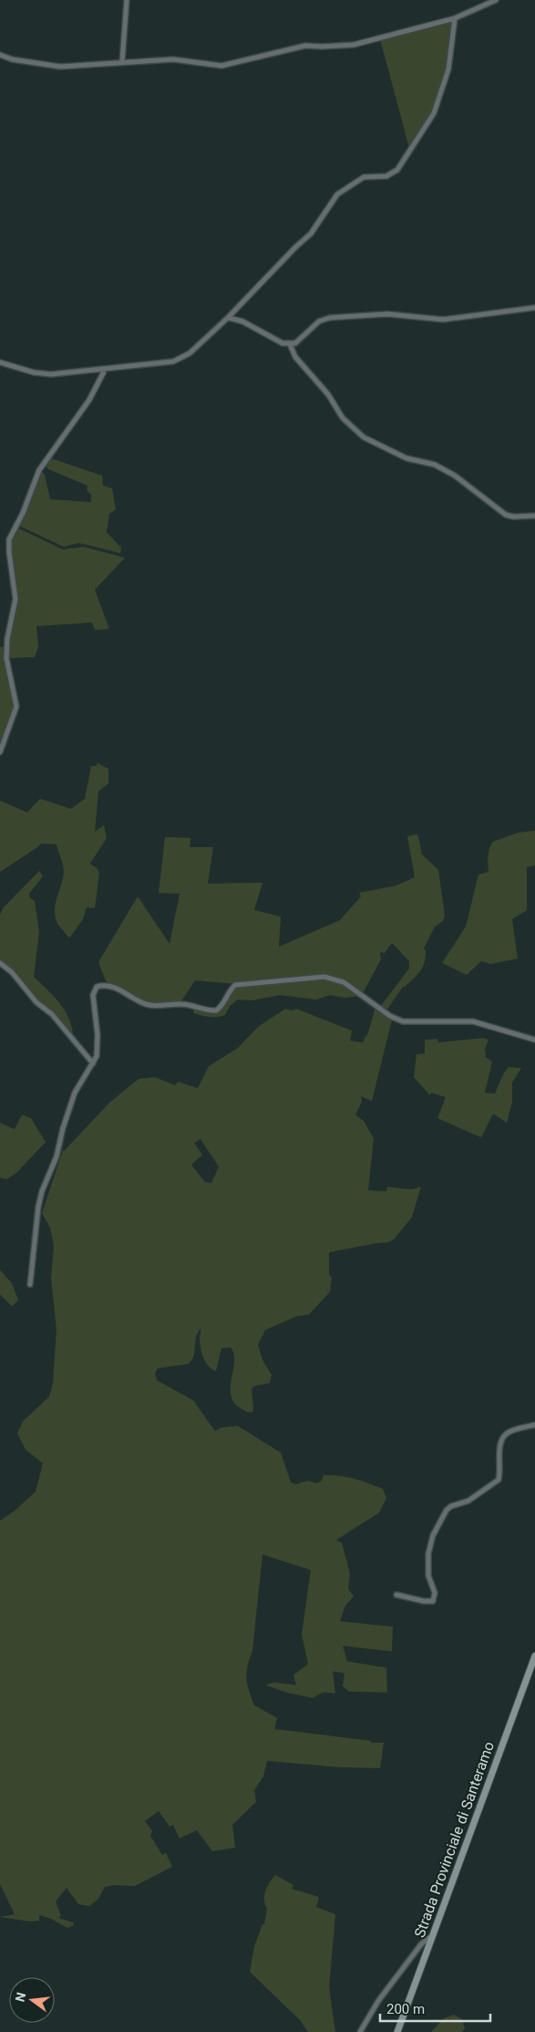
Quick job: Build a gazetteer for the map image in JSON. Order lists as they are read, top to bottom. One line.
{"streets":{"main road":["Strada Provinciale di Santeramo"]},"scale_bar":"200 m","north":"left"}
